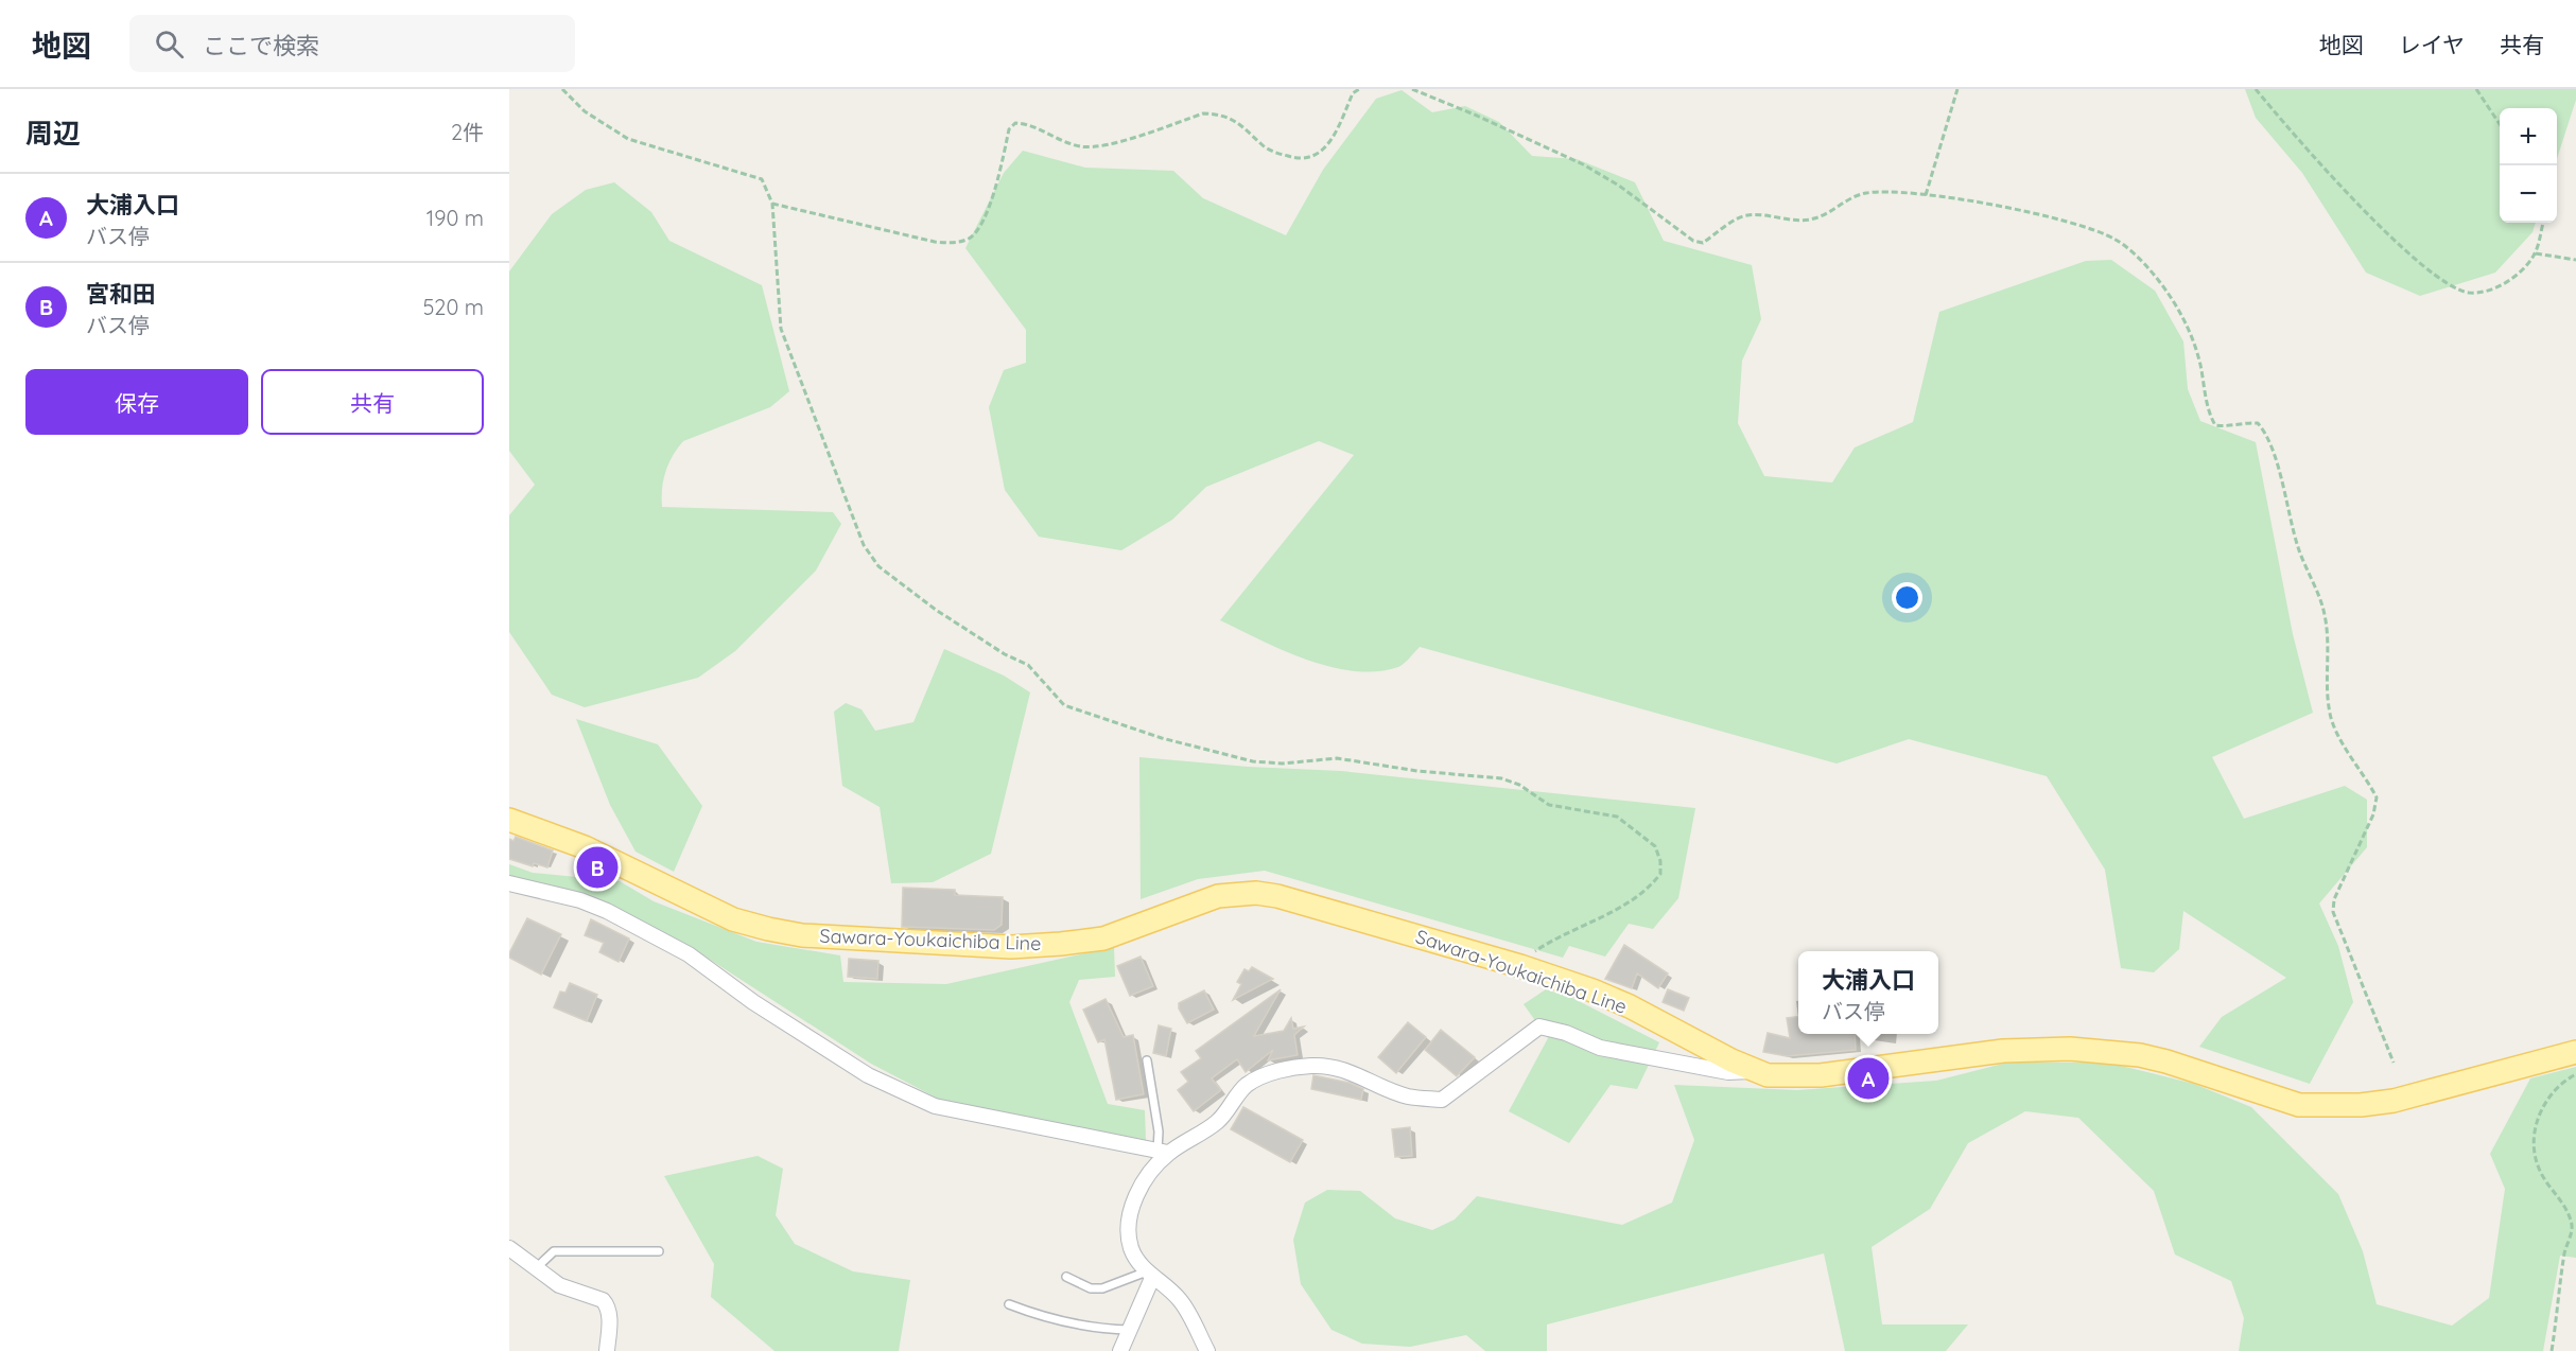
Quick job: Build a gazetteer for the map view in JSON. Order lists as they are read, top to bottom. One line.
{"streets":{"main road":["Sawara-Youkaichiba Line"]},"page":{"header":"地図","search":"ここで検索","nav":["地図","レイヤ","共有"],"heading":["周辺","2件"],"map_buttons":["+","−"],"list":[{"mark":"A","name":"大浦入口","note":"バス停","value":"190 m"},{"mark":"B","name":"宮和田","note":"バス停","value":"520 m"}],"buttons":["保存","共有"],"pins":["B","A"],"popup":["大浦入口","バス停"]}}
